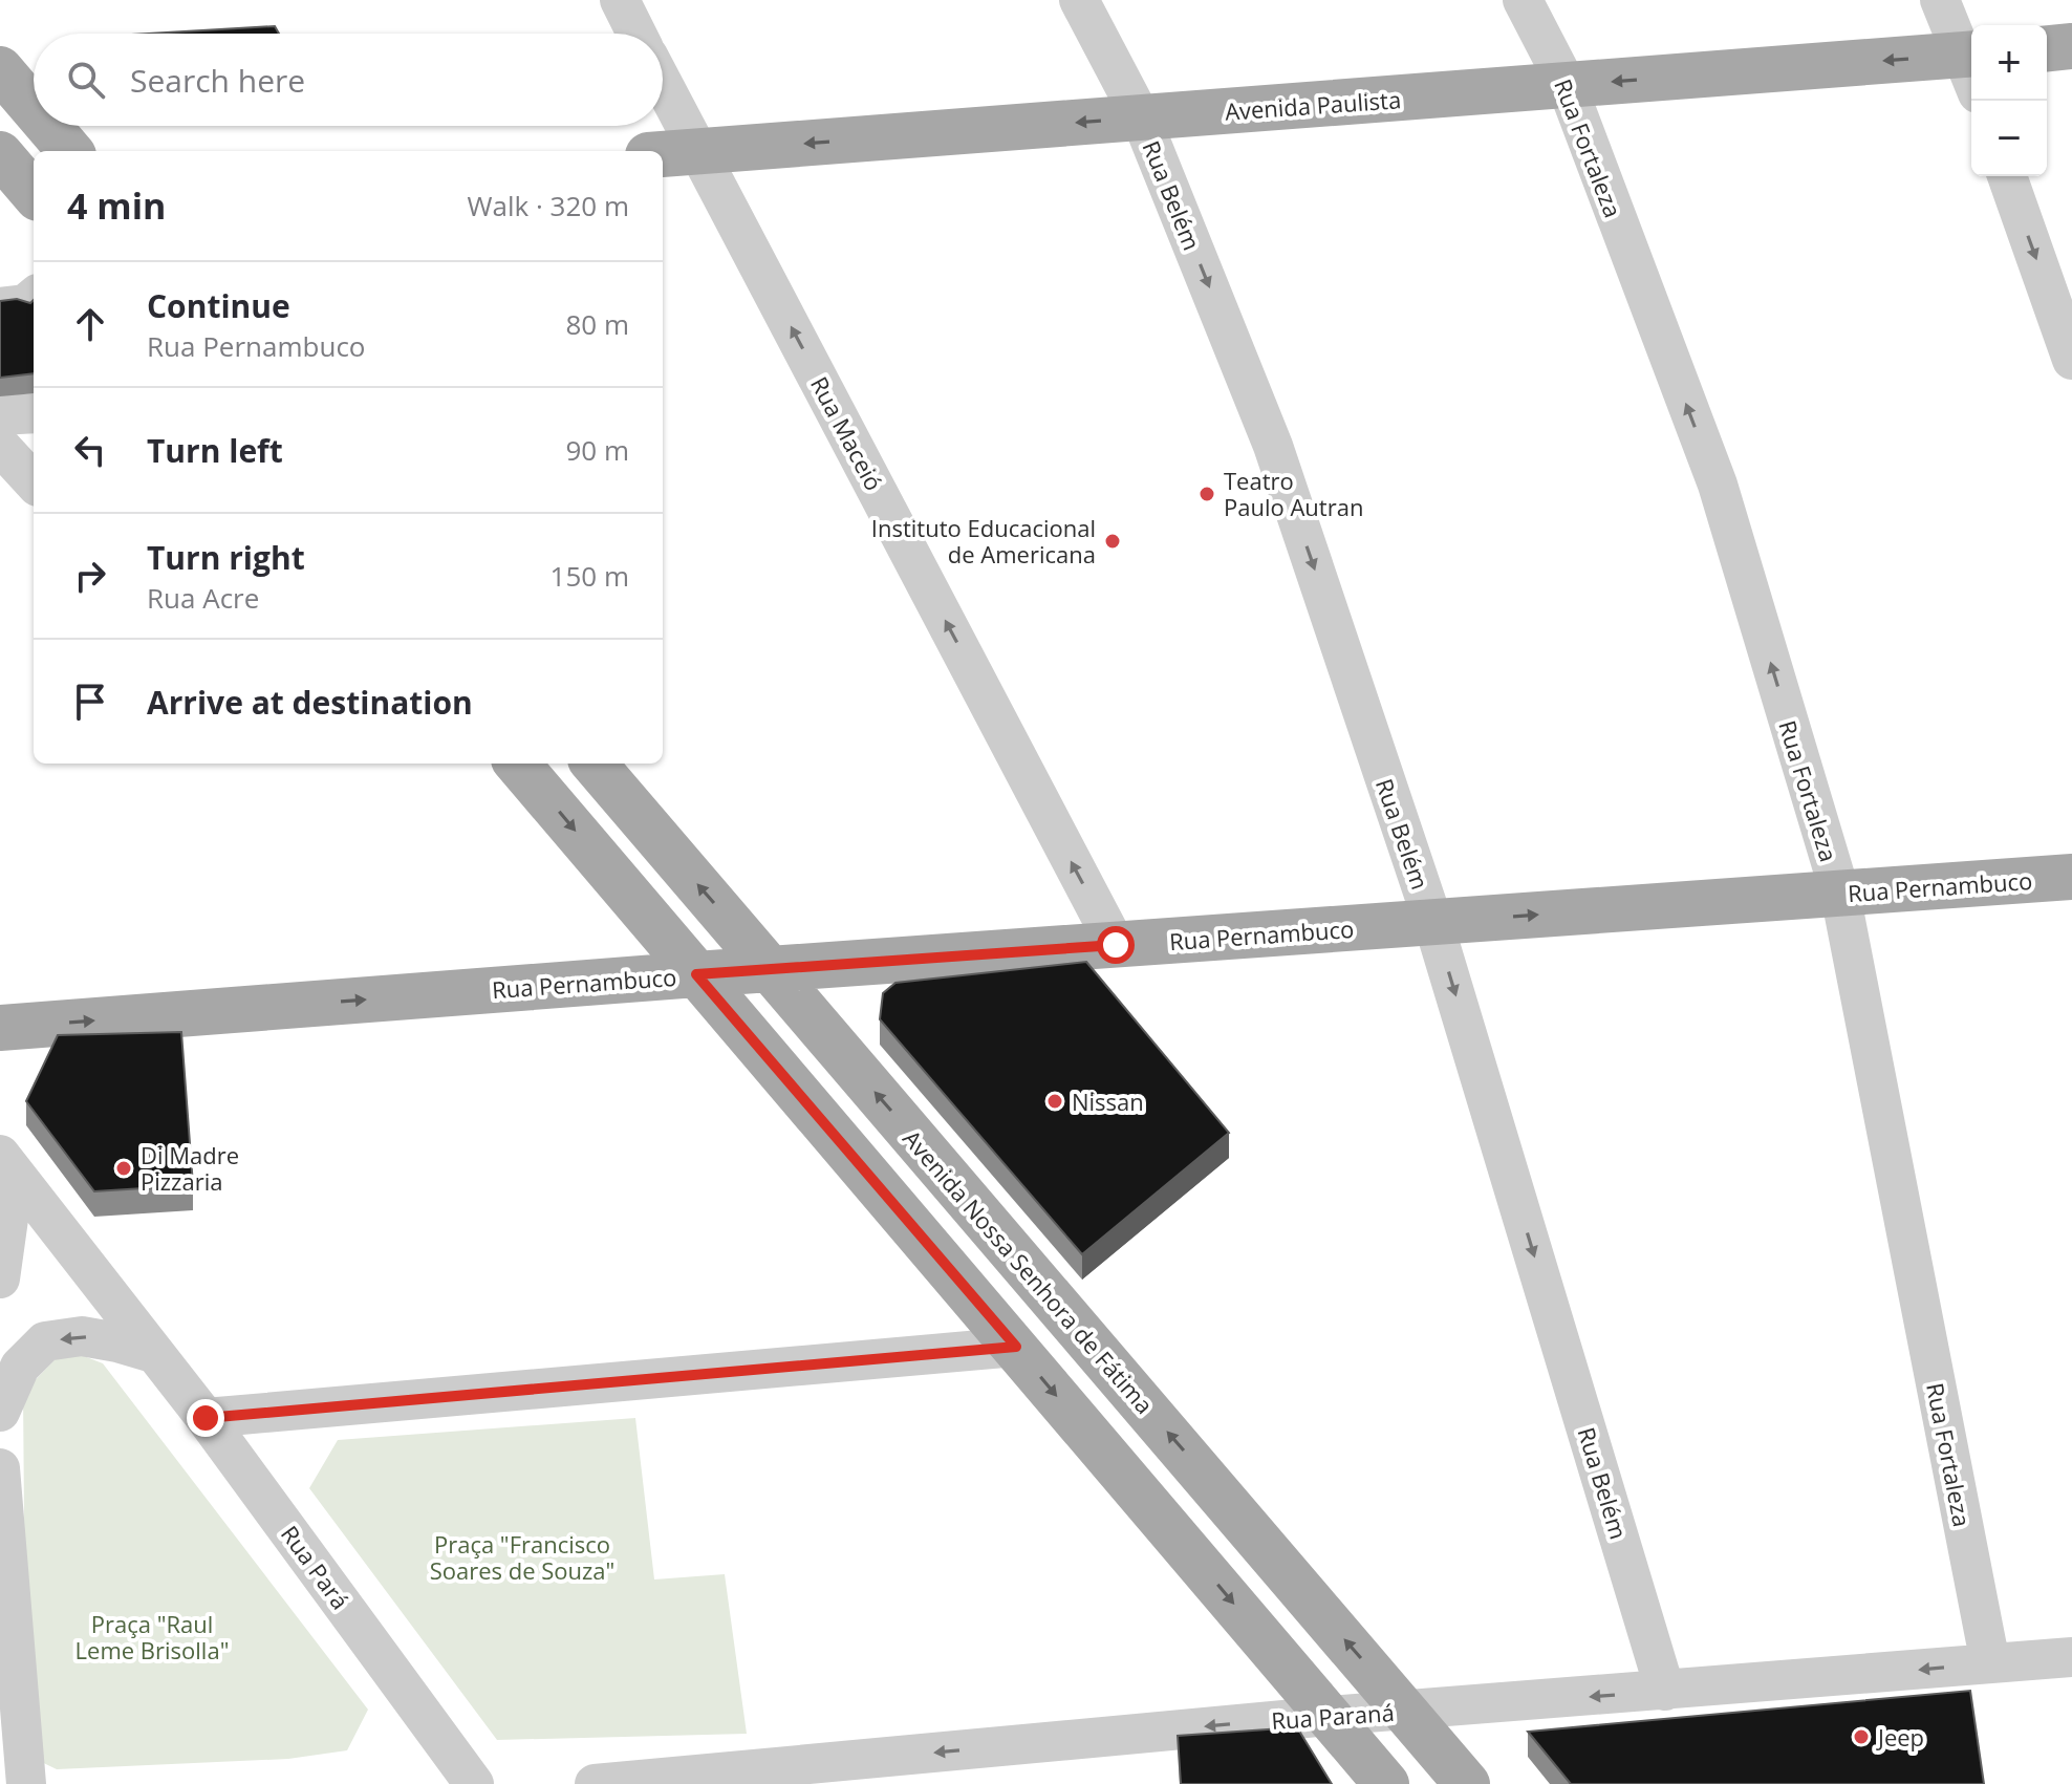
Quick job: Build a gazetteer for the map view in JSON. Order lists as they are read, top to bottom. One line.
{"streets":{"main road":["Avenida Paulista","Rua Pernambuco","Avenida Nossa Senhora de Fátima"],"street":["Rua Fortaleza","Rua Belém","Rua Maceió","Rua Pará","Rua Paraná"]},"crossings":[["Avenida Paulista","Rua Fortaleza"],["Avenida Paulista","Rua Belém"],["Avenida Paulista","Rua Maceió"],["Rua Fortaleza","Rua Pernambuco"],["Rua Fortaleza","Rua Paraná"],["Rua Belém","Rua Pernambuco"],["Rua Belém","Rua Paraná"],["Rua Maceió","Rua Pernambuco"],["Rua Pernambuco","Avenida Nossa Senhora de Fátima"],["Avenida Nossa Senhora de Fátima","Rua Paraná"]],"one_way":["Avenida Paulista","Rua Fortaleza","Rua Belém","Rua Maceió","Rua Pernambuco","Rua Paraná"],"parks":["Praça \"Francisco Soares de Souza\"","Praça \"Raul Leme Brisolla\""],"places":["Teatro Paulo Autran","Instituto Educacional de Americana","Nissan","Di Madre Pizzaria","Jeep"],"page":{"map_buttons":["+","−"],"search":"Search here","heading":["4 min","Walk · 320 m"],"list":[["Continue","Rua Pernambuco","80 m"],["Turn left","90 m"],["Turn right","Rua Acre","150 m"],"Arrive at destination"]}}
